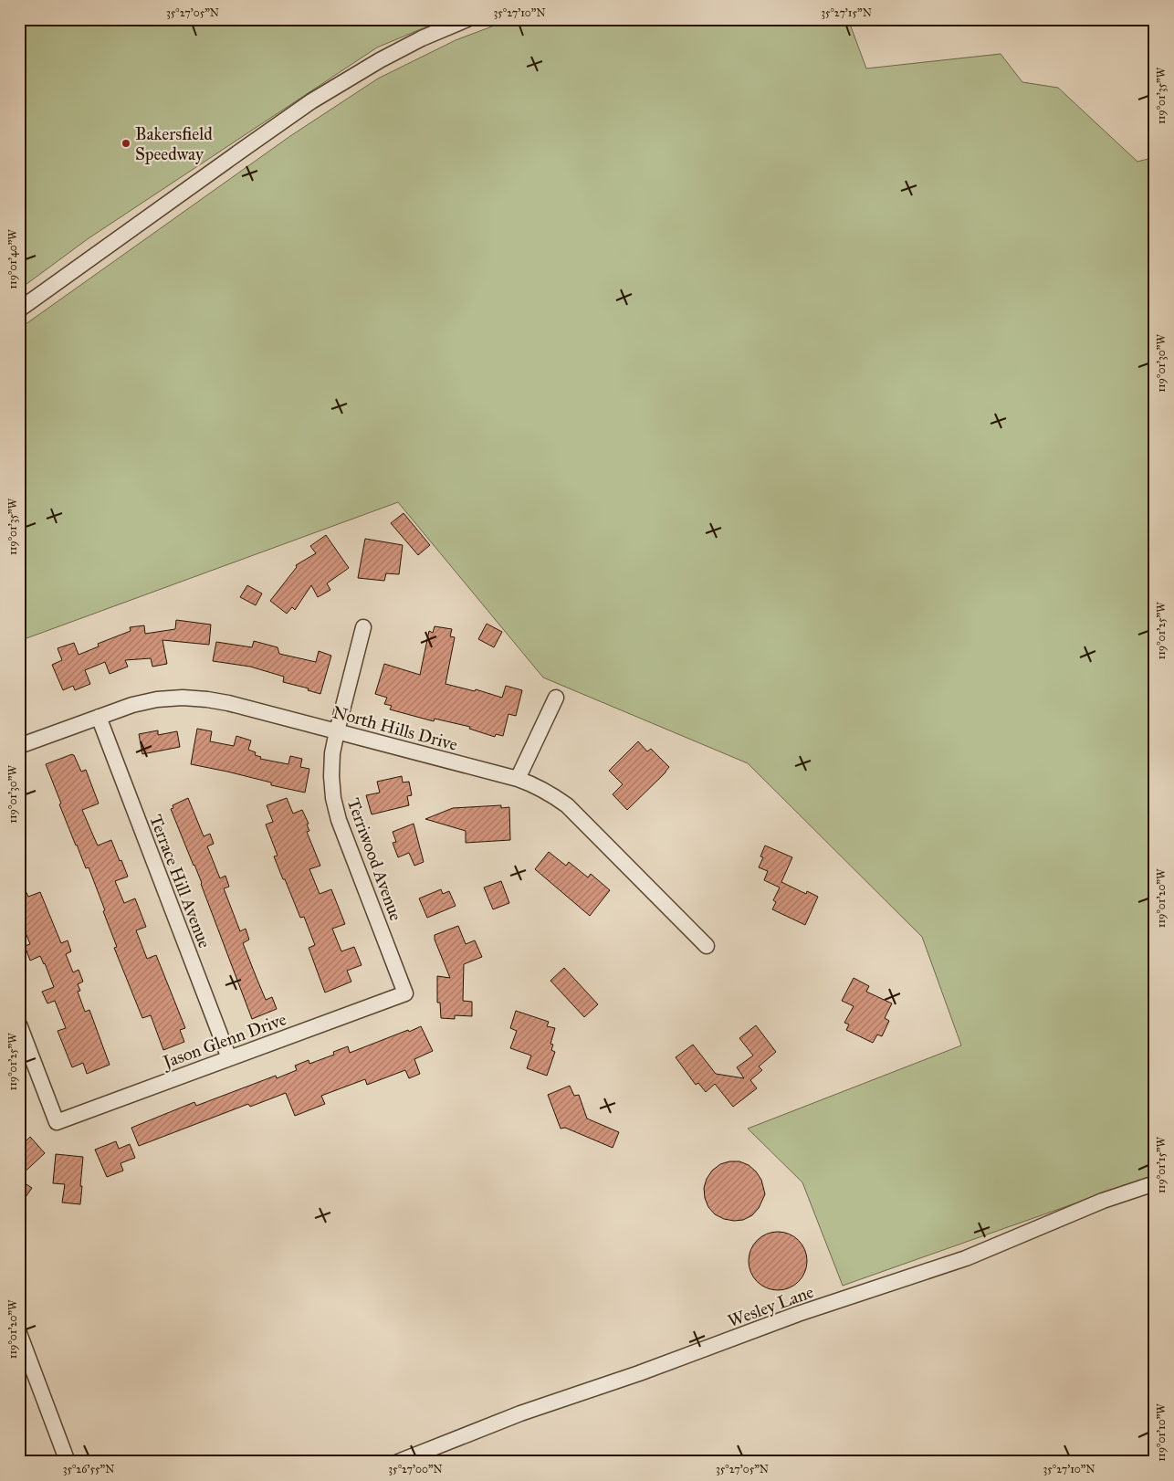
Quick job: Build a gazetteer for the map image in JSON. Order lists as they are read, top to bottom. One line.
{"streets":{"street":["North Hills Drive","Terriwood Avenue","Terrace Hill Avenue","Jason Glenn Drive","Wesley Lane"]},"crossings":[["North Hills Drive","Terriwood Avenue"],["North Hills Drive","Terrace Hill Avenue"],["Terriwood Avenue","Jason Glenn Drive"],["Terrace Hill Avenue","Jason Glenn Drive"]],"places":["Bakersfield Speedway"],"coordinates":["35°27'05\"N","35°27'10\"N","35°27'15\"N","119°01'35\"W","119°01'40\"W","119°01'30\"W","119°01'25\"W","119°01'20\"W","119°01'15\"W","119°01'10\"W","35°26'55\"N","35°27'00\"N"]}
